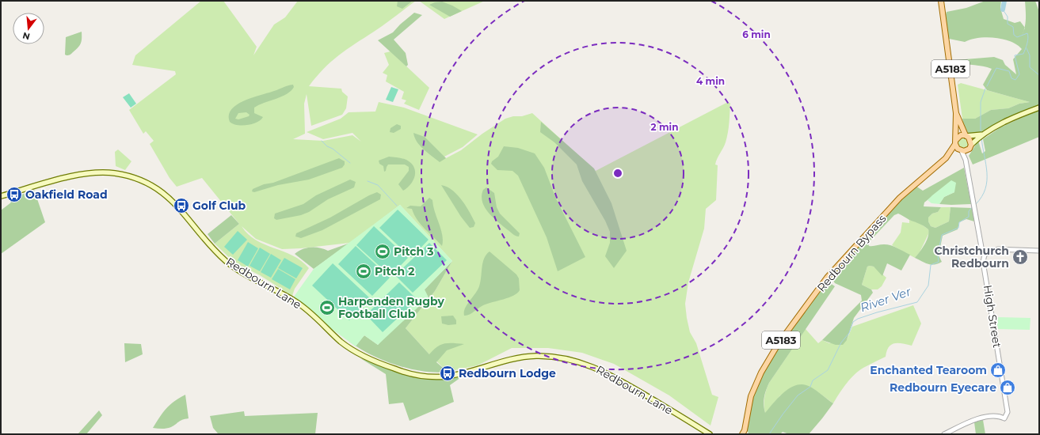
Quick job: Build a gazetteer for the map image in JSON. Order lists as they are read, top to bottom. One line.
{"streets":{"main road":["A5183","Redbourn Bypass","Redbourn Lane"],"street":["High Street"]},"crossings":[["A5183","Redbourn Bypass"],["A5183","High Street"],["Redbourn Bypass","High Street"]],"water":["River Ver"],"places":{"bus stop":["Oakfield Road","Golf Club","Redbourn Lodge"],"sports":["Pitch 3","Pitch 2","Harpenden Rugby Football Club"],"church":["Christchurch Redbourn"],"shop":["Enchanted Tearoom","Redbourn Eyecare"]},"north":"bottom","rings":["6 min","4 min","2 min"]}
